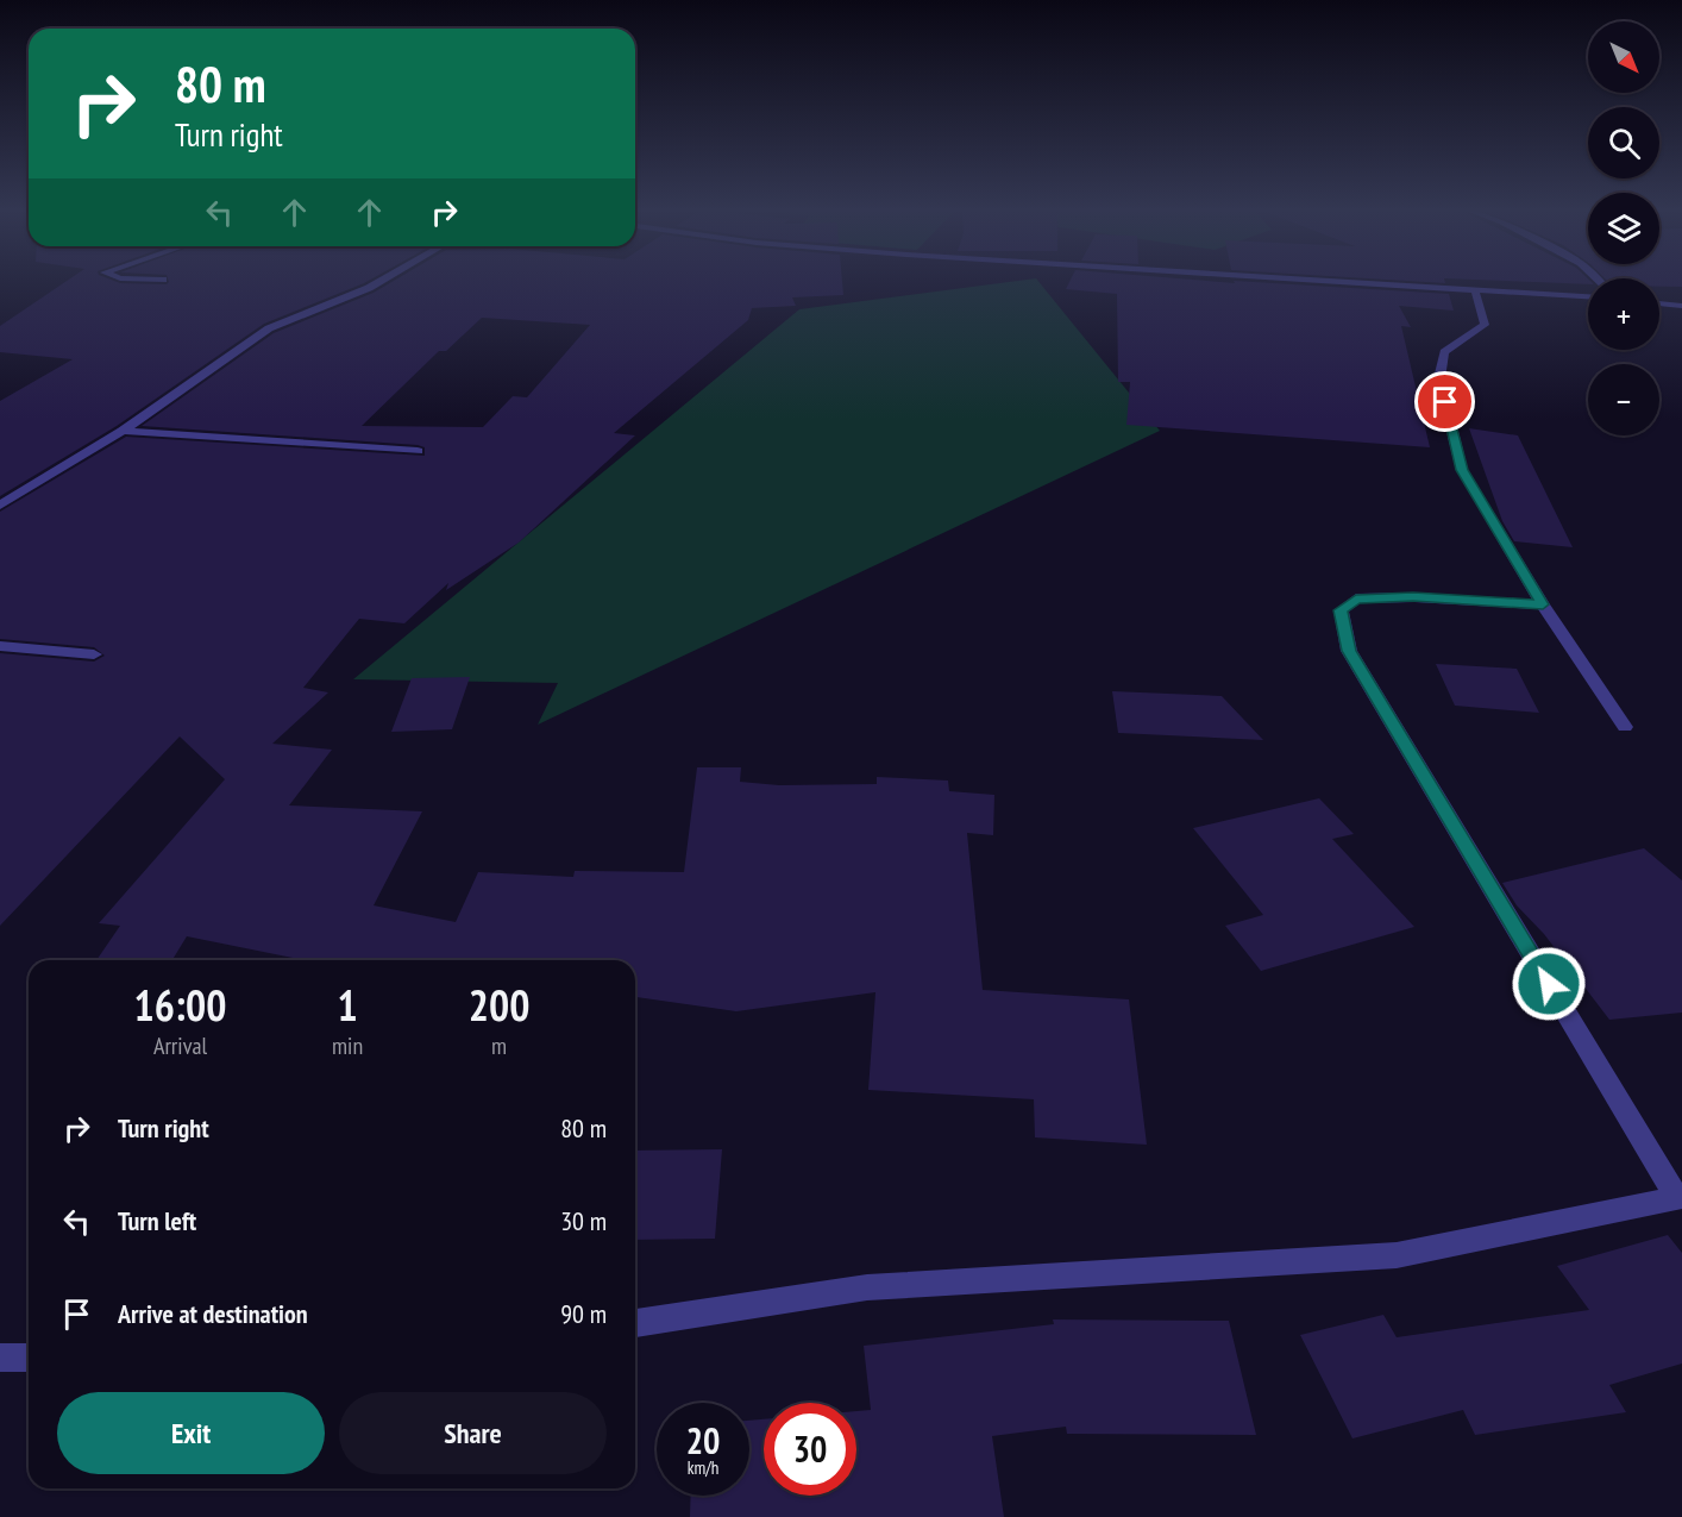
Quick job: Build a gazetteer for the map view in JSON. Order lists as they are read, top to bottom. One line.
{"north":"bottom right","page":{"map_buttons":["+","−"],"turn":["80 m","Turn right"],"eta":["16:00","Arrival","1","min","200","m"],"list":[{"name":"Turn right","value":"80 m"},{"name":"Turn left","value":"30 m"},{"name":"Arrive at destination","value":"90 m"}],"buttons":["Exit","Share"],"speed":"20 km/h","limit":"30"}}
